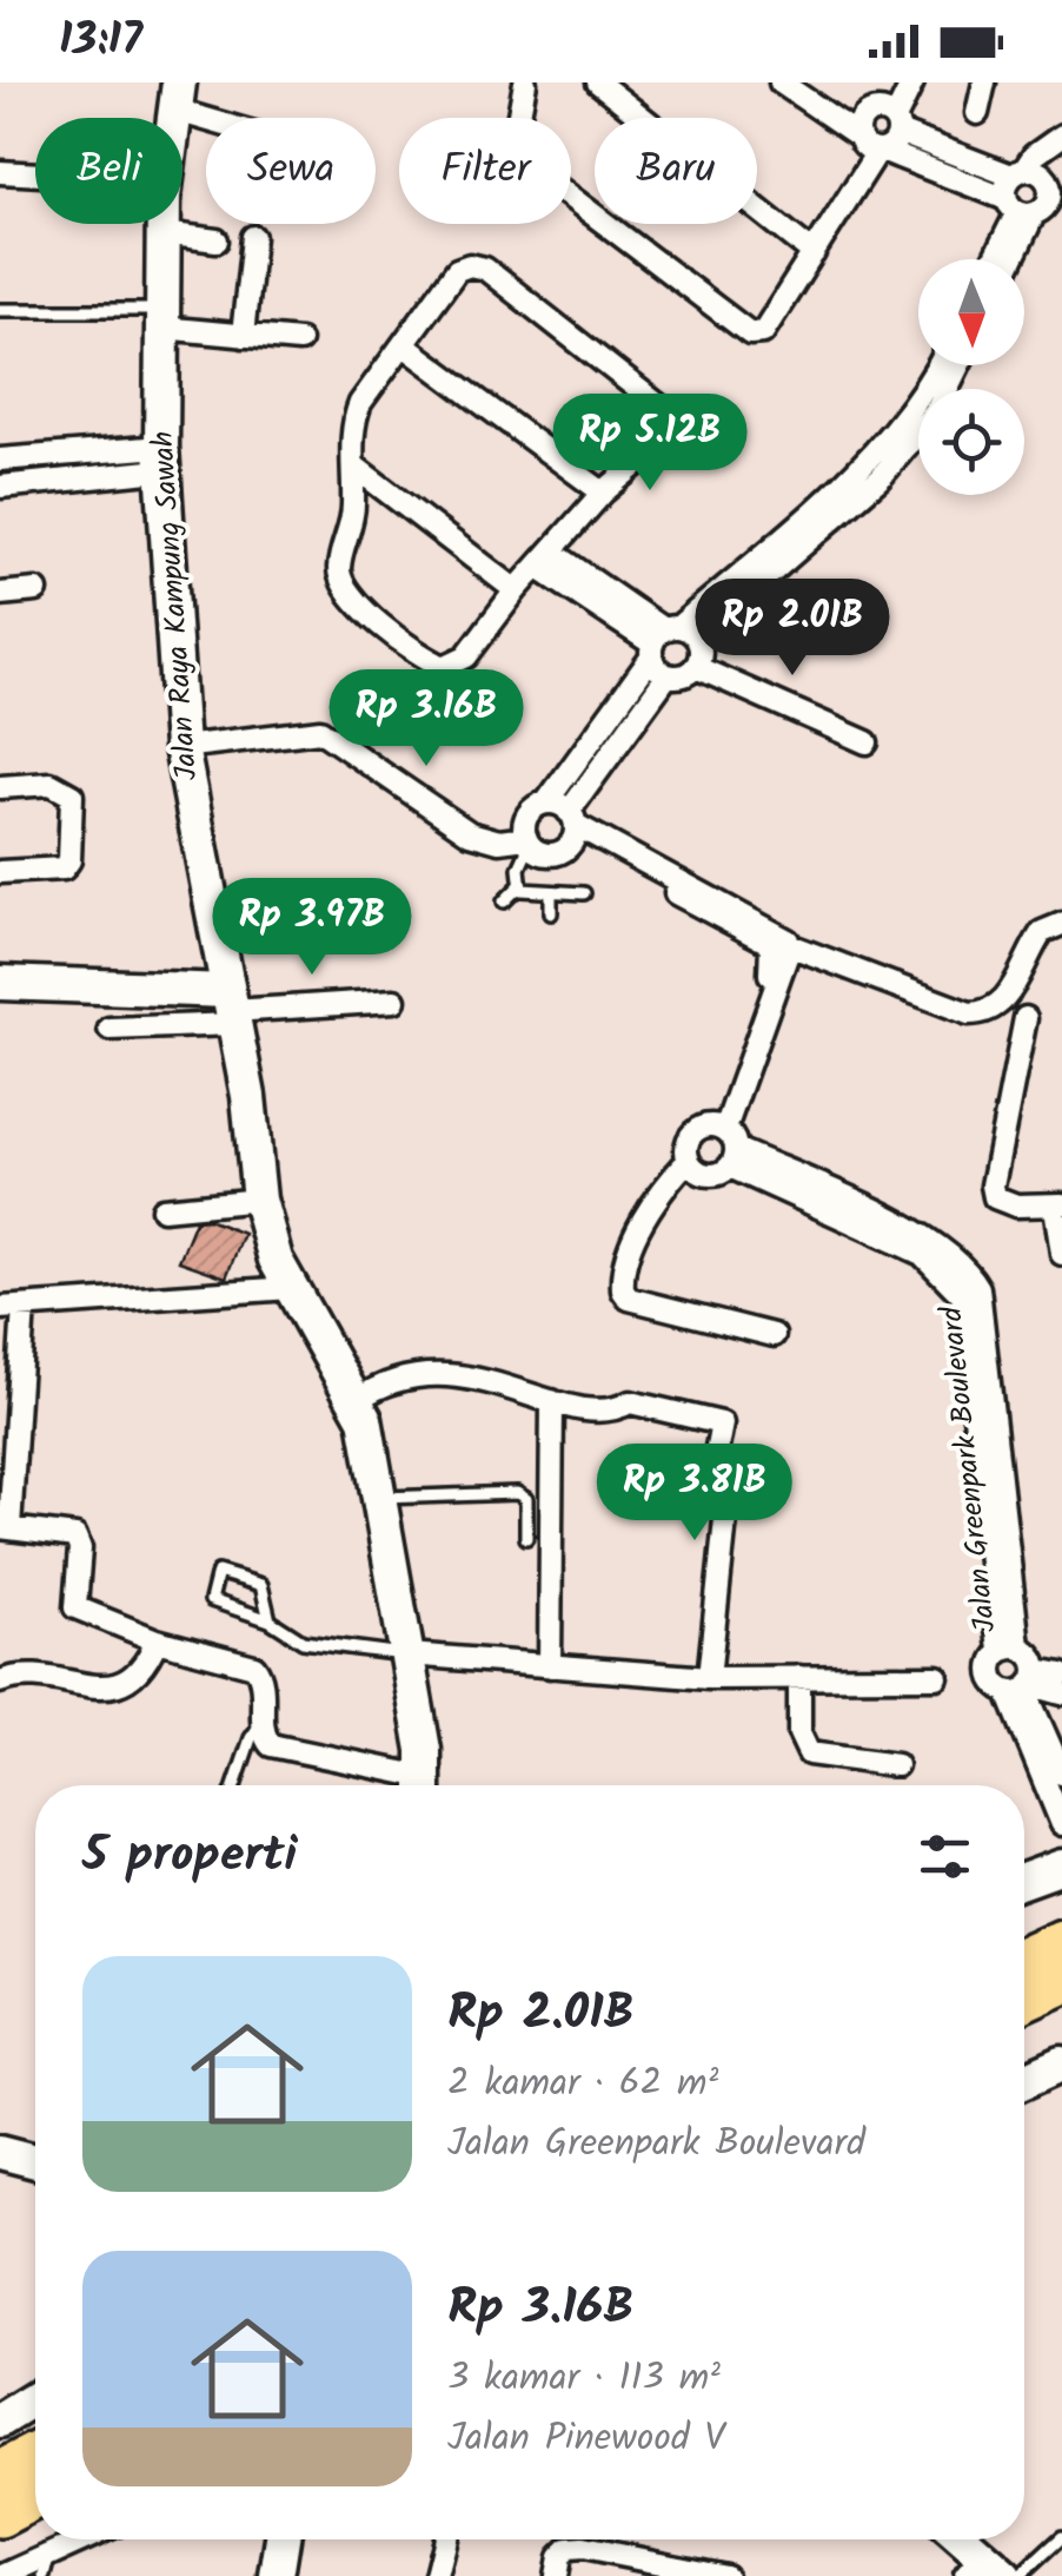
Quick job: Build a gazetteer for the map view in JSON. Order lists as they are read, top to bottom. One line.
{"streets":{"street":["Jalan Raya Kampung Sawah","Jalan Greenpark Boulevard"]},"north":"bottom","page":{"status":"13:17","chip":["Beli","Sewa","Filter","Baru"],"price":["Rp 5.12B","Rp 2.01B","Rp 3.16B","Rp 3.97B","Rp 3.81B"],"heading":"5 properti","list":[{"name":"Rp 2.01B","note":"2 kamar · 62 m² · Jalan Greenpark Boulevard"},{"name":"Rp 3.16B","note":"3 kamar · 113 m² · Jalan Pinewood V"}]}}
